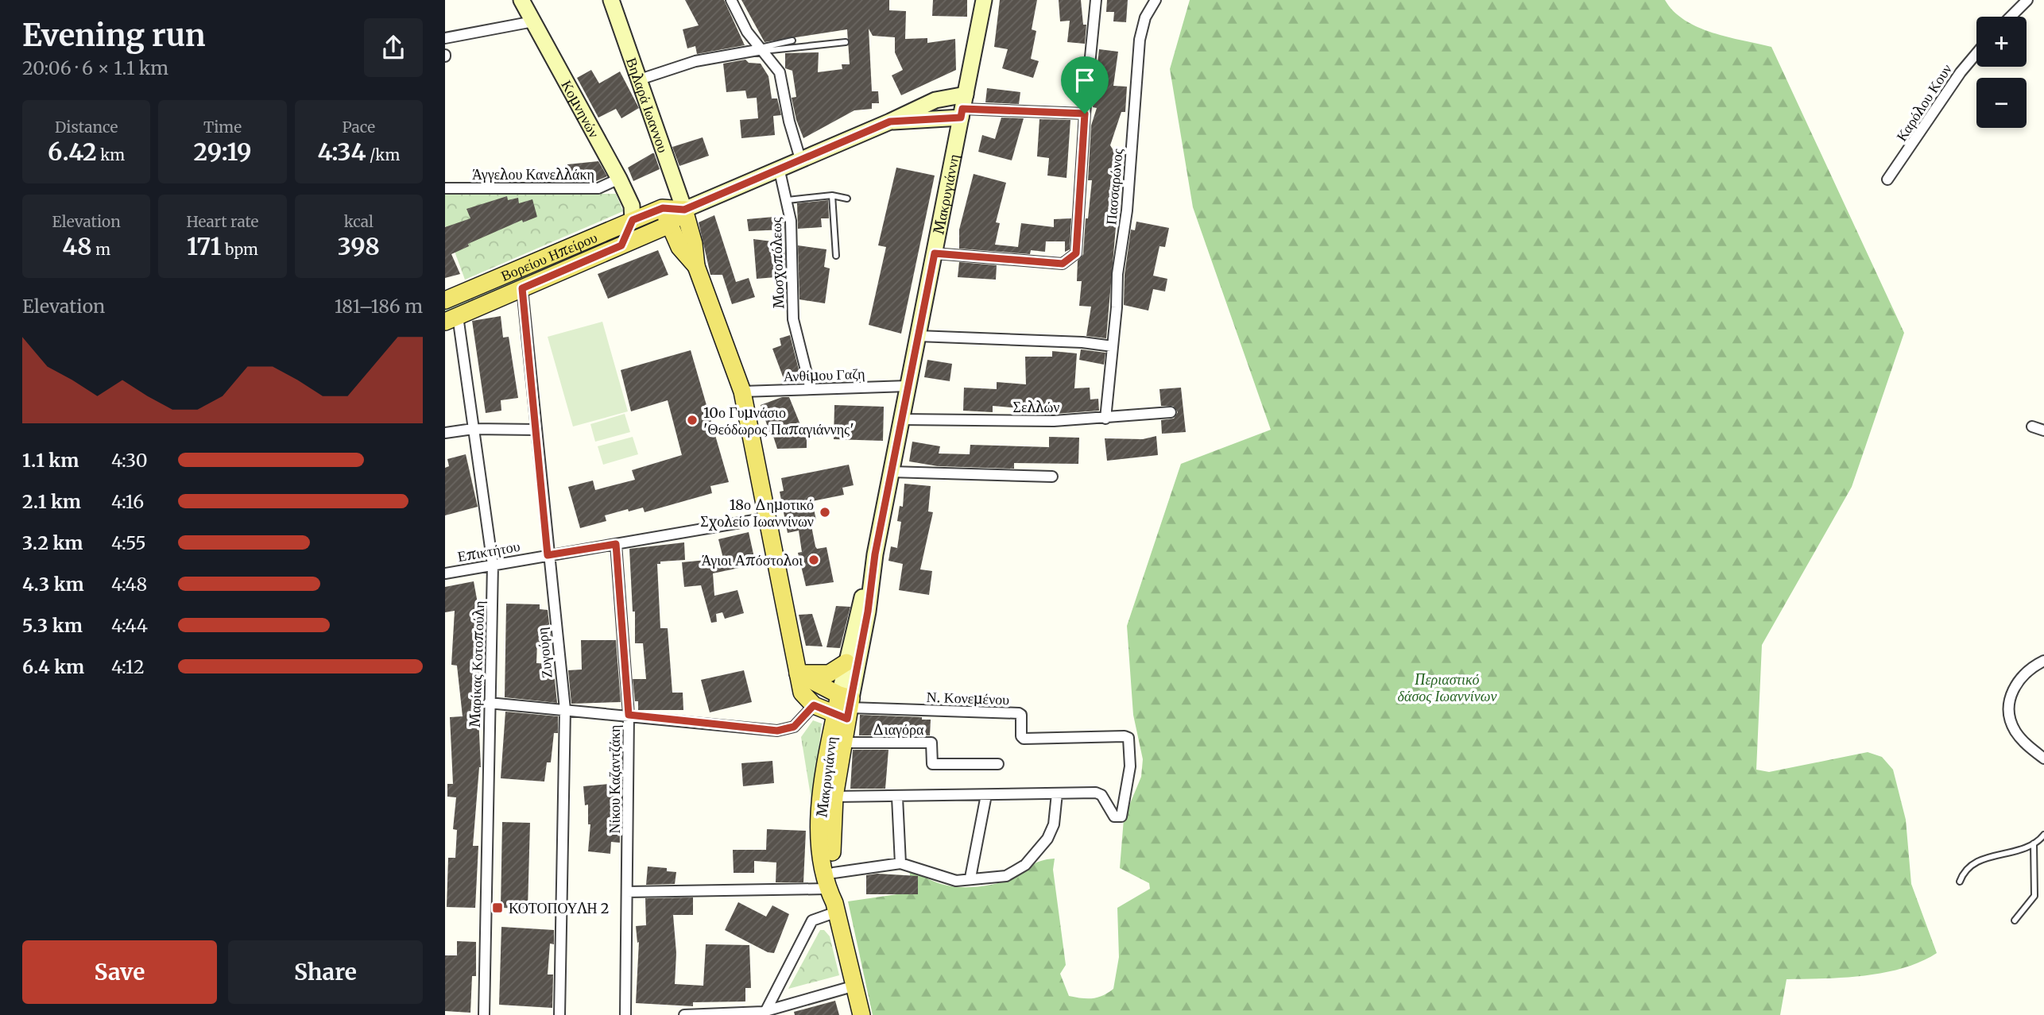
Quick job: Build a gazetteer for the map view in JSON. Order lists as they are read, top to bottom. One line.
{"streets":{"main road":["Βηλαρά Ιωαννου","Κομνηνών","Μακρυγιάννη","Βορείου Ηπείρου"],"street":["Καρόλου Κουν","Άγγελου Κανελλάκη","Πασσαρώνος","Μοσχοπόλεως","Ανθίμου Γαζη","Σελλών","Επικτήτου","Ζυγούρη","Μαρίκας Κοτοπούλη","Ν. Κονεμένου","Διαγόρα","Νίκου Καζαντζάκη"]},"crossings":[["Βηλαρά Ιωαννου","Βορείου Ηπείρου"],["Κομνηνών","Άγγελου Κανελλάκη"],["Κομνηνών","Βορείου Ηπείρου"],["Πασσαρώνος","Σελλών"],["Μακρυγιάννη","Βορείου Ηπείρου"],["Μακρυγιάννη","Ανθίμου Γαζη"],["Μακρυγιάννη","Σελλών"],["Μακρυγιάννη","Ν. Κονεμένου"],["Μακρυγιάννη","Διαγόρα"],["Βορείου Ηπείρου","Μοσχοπόλεως"],["Βορείου Ηπείρου","Ζυγούρη"],["Βορείου Ηπείρου","Μαρίκας Κοτοπούλη"],["Μοσχοπόλεως","Ανθίμου Γαζη"],["Επικτήτου","Ζυγούρη"],["Επικτήτου","Μαρίκας Κοτοπούλη"],["Επικτήτου","Νίκου Καζαντζάκη"]],"parks":["Περιαστικό δάσος Ιωαννίνων"],"places":{"other":["10ο Γυμνάσιο 'Θεόδωρος Παπαγιάννης'","18ο Δημοτικό Σχολείο Ιωαννίνων","Άγιοι Απόστολοι"],"transit":["ΚΟΤΟΠΟΥΛΗ 2"]},"page":{"heading":["Evening run","20:06 · 6 × 1.1 km"],"map_buttons":["+","−"],"stats":[["Distance","6.42 km"],["Time","29:19"],["Pace","4:34 /km"],["Elevation","48 m"],["Heart rate","171 bpm"],["kcal","398"]],"chart":["Elevation","181–186 m"],"list":[{"name":"1.1 km","note":"4:30"},{"name":"2.1 km","note":"4:16"},{"name":"3.2 km","note":"4:55"},{"name":"4.3 km","note":"4:48"},{"name":"5.3 km","note":"4:44"},{"name":"6.4 km","note":"4:12"}],"buttons":["Save","Share"]}}
